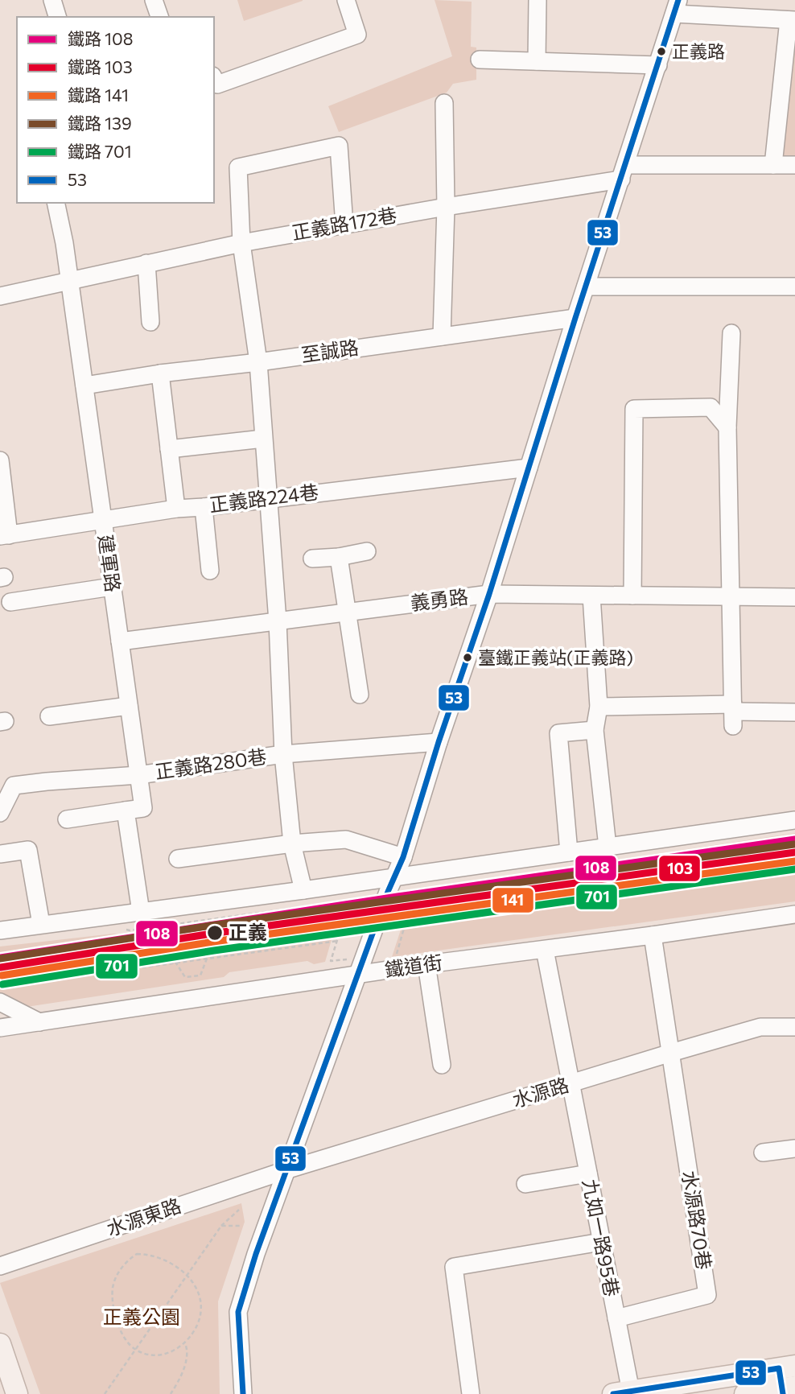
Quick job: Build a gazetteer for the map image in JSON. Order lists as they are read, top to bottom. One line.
{"streets":{"street":["正義路172巷","至誠路","正義路224巷","建軍路","義勇路","正義路280巷","鐵道街","水源路","水源東路","水源路70巷","九如一路95巷"]},"crossings":[["正義路172巷","建軍路"],["至誠路","建軍路"],["正義路224巷","建軍路"],["建軍路","義勇路"],["建軍路","正義路280巷"],["鐵道街","九如一路95巷"],["水源路","水源東路"],["水源路","水源路70巷"],["水源路","九如一路95巷"],["水源路70巷","九如一路95巷"]],"parks":["正義公園"],"places":["正義路","臺鐵正義站(正義路)","正義"],"lines":["transit line 53","rail line 108","rail line 139","rail line 103","rail line 141","rail line 701"],"legend":["鐵路 108","鐵路 103","鐵路 141","鐵路 139","鐵路 701","53"]}
